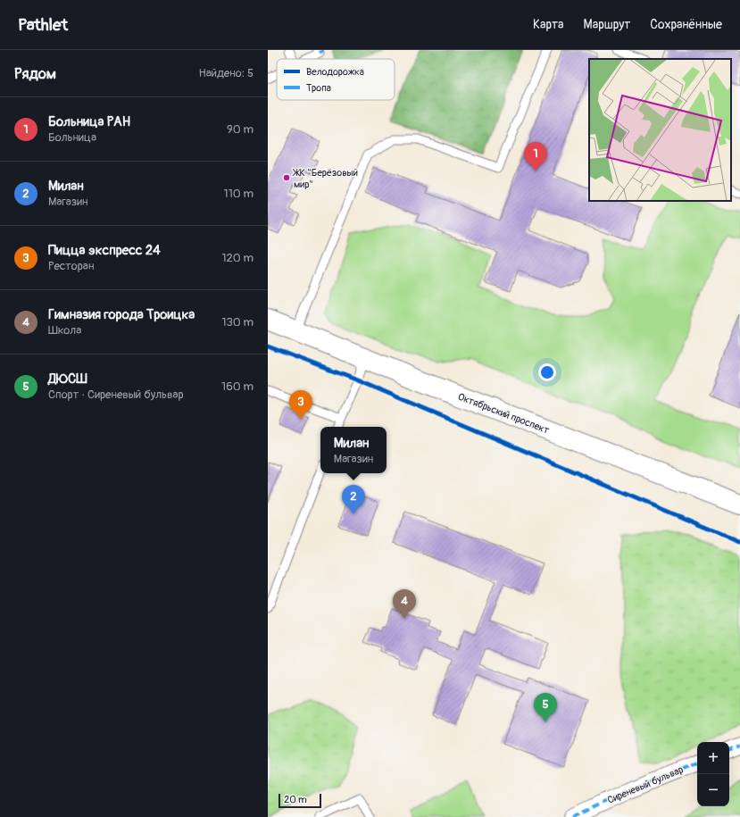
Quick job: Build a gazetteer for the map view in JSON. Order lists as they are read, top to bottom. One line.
{"streets":{"main road":["Октябрьский проспект"],"street":["Сиреневый бульвар"]},"places":["ЖК \"Берёзовый мир\""],"legend":["Велодорожка","Тропа"],"scale_bar":"20 m","page":{"header":"Pathlet","nav":["Карта","Маршрут","Сохранённые"],"heading":["Рядом","Найдено: 5"],"list":[{"mark":"1","name":"Больница РАН","note":"Больница","value":"90 m"},{"mark":"2","name":"Милан","note":"Магазин","value":"110 m"},{"mark":"3","name":"Пицца экспресс 24","note":"Ресторан","value":"120 m"},{"mark":"4","name":"Гимназия города Троицка","note":"Школа","value":"130 m"},{"mark":"5","name":"ДЮСШ","note":"Спорт · Сиреневый бульвар","value":"160 m"}],"pins":["1","3","2","4","5"],"popup":["Милан","Магазин"],"map_buttons":["+","−"],"scale":"20 m"}}
